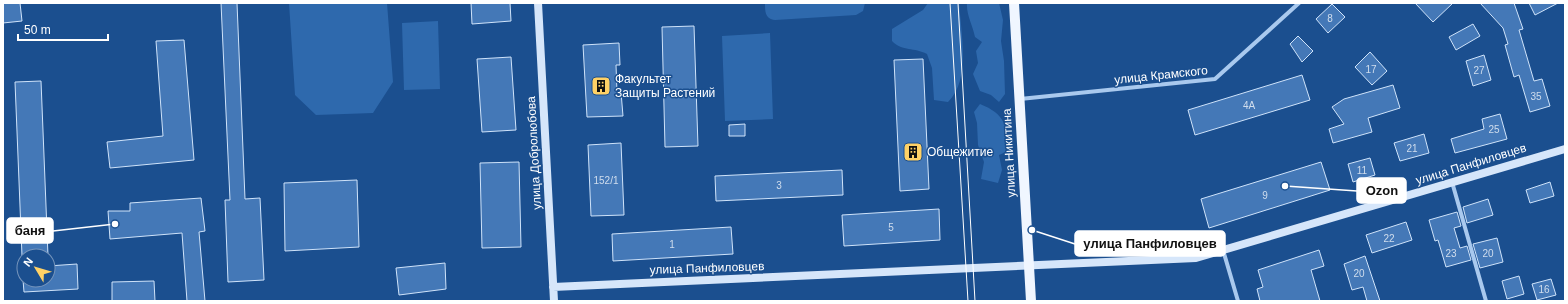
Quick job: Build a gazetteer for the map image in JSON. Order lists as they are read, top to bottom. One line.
{"streets":{"main road":["улица Никитина"],"street":["улица Крамского","улица Добролюбова","улица Панфиловцев"]},"crossings":[["улица Крамского","улица Никитина"],["улица Добролюбова","улица Панфиловцев"],["улица Никитина","улица Панфиловцев"]],"places":{"building":["Факультет Защиты Растений","Общежитие"],"other":["Ozon","баня","улица Панфиловцев"]},"house_numbers":["8","17","27","35","4А","25","21","11","152/1","3","9","5","22","1","23","20","20","16"],"scale_bar":"50 m","north":"top left"}
